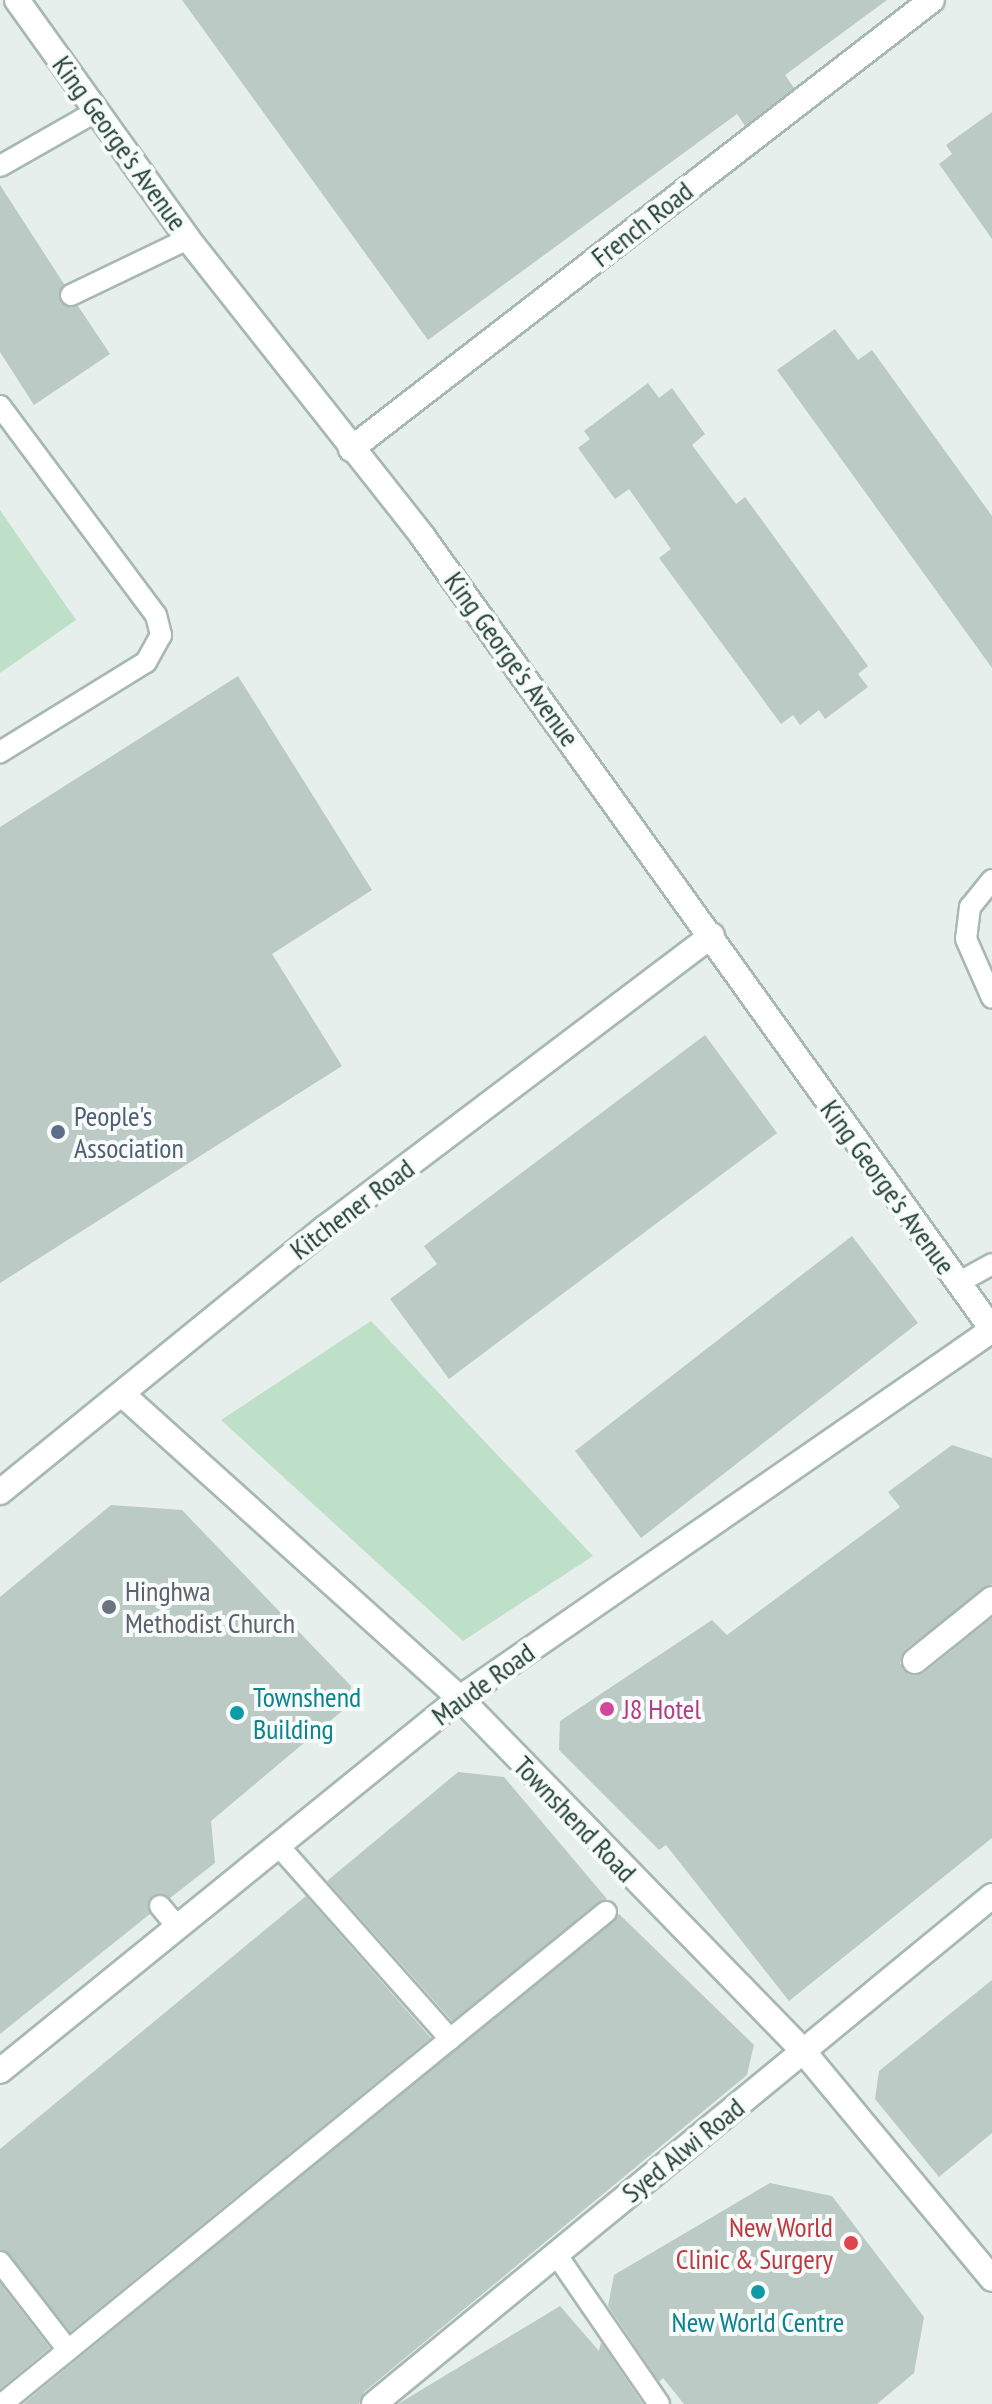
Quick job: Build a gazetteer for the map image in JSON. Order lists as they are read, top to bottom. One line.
{"streets":{"street":["King George's Avenue","French Road","Kitchener Road","Maude Road","Townshend Road","Syed Alwi Road"]},"crossings":[["King George's Avenue","French Road"],["King George's Avenue","Kitchener Road"],["King George's Avenue","Maude Road"],["Kitchener Road","Townshend Road"],["Maude Road","Townshend Road"],["Townshend Road","Syed Alwi Road"]],"places":["People's Association","Hinghwa Methodist Church","J8 Hotel","Townshend Building","New World Clinic & Surgery","New World Centre"]}
